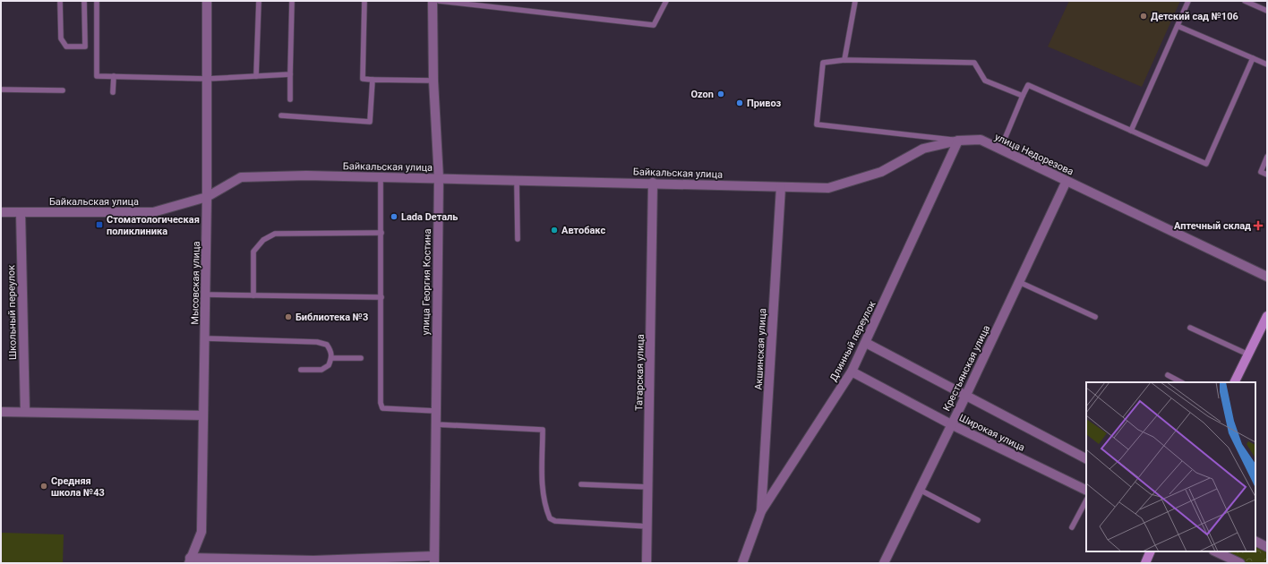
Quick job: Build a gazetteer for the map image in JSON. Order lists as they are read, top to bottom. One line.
{"streets":{"street":["улица Недорезова","Байкальская улица","улица Георгия Костина","Мысовская улица","Школьный переулок","Длинный переулок","Акшинская улица","Крестьянская улица","Татарская улица","Широкая улица"]},"crossings":[["улица Недорезова","Байкальская улица"],["улица Недорезова","Длинный переулок"],["улица Недорезова","Акшинская улица"],["улица Недорезова","Крестьянская улица"],["Байкальская улица","улица Георгия Костина"],["Байкальская улица","Мысовская улица"],["Байкальская улица","Школьный переулок"],["Байкальская улица","Акшинская улица"],["Байкальская улица","Татарская улица"],["Длинный переулок","Акшинская улица"],["Длинный переулок","Широкая улица"],["Крестьянская улица","Широкая улица"]],"places":{"other":["Детский сад №106","Ozon","Привоз","Lada Dеталь","Автобакс","Библиотека №3","Средняя школа №43"],"transit":["Стоматологическая поликлиника"],"health":["Аптечный склад"]}}
